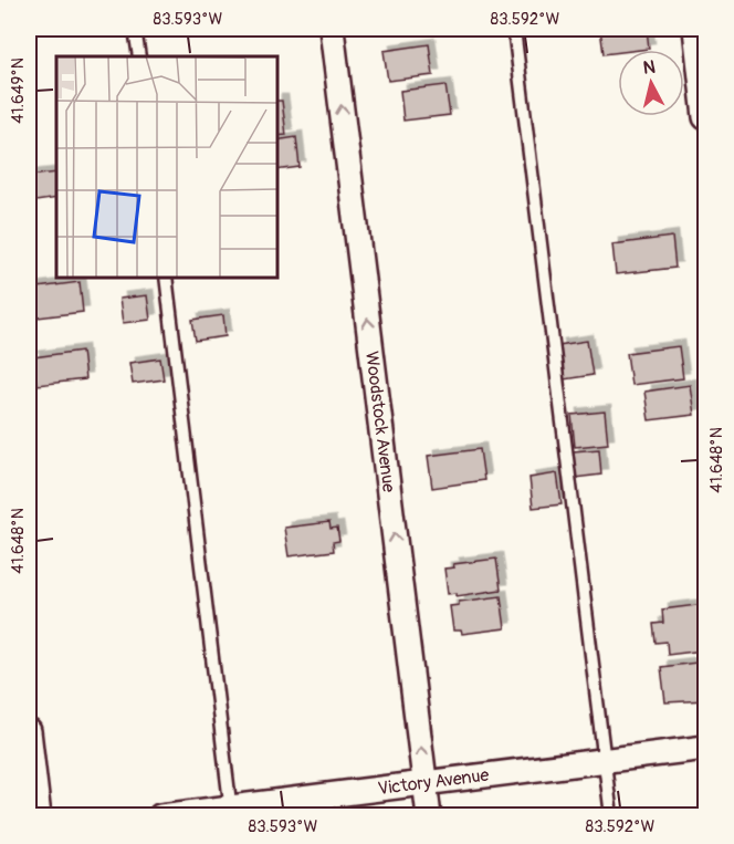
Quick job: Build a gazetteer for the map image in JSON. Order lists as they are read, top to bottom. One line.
{"streets":{"street":["Woodstock Avenue","Victory Avenue"]},"crossings":[["Woodstock Avenue","Victory Avenue"]],"one_way":["Woodstock Avenue"],"north":"top","coordinates":["83.593°W","83.592°W","41.649°N","41.648°N"]}
